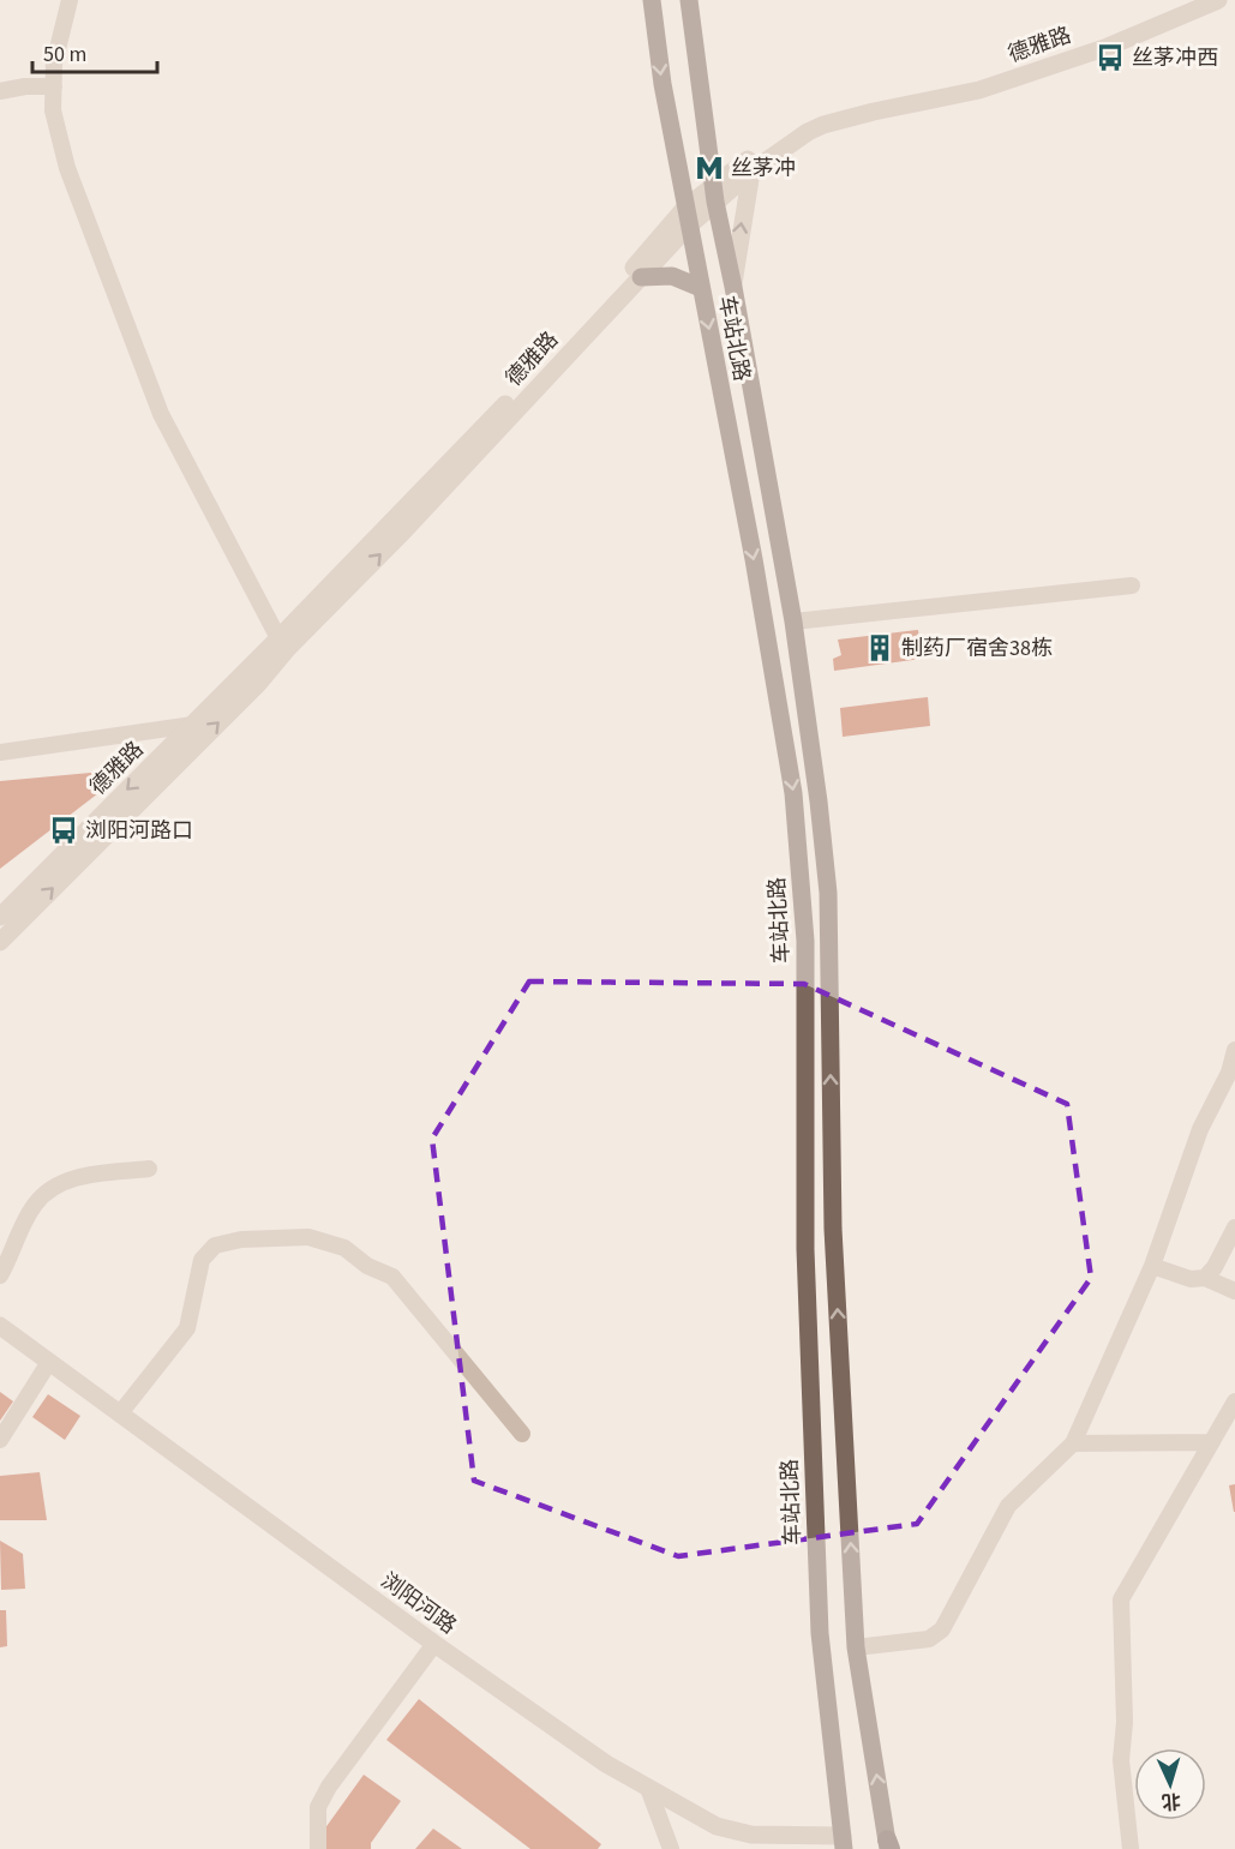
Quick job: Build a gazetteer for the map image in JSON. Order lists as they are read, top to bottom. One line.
{"streets":{"main road":["车站北路"],"street":["德雅路","浏阳河路"]},"crossings":[["德雅路","车站北路"],["车站北路","浏阳河路"]],"places":{"bus stop":["丝茅冲西","浏阳河路口"],"metro station":["丝茅冲"],"building":["制药厂宿舍38栋"]},"scale_bar":"50 m","north":"bottom"}
